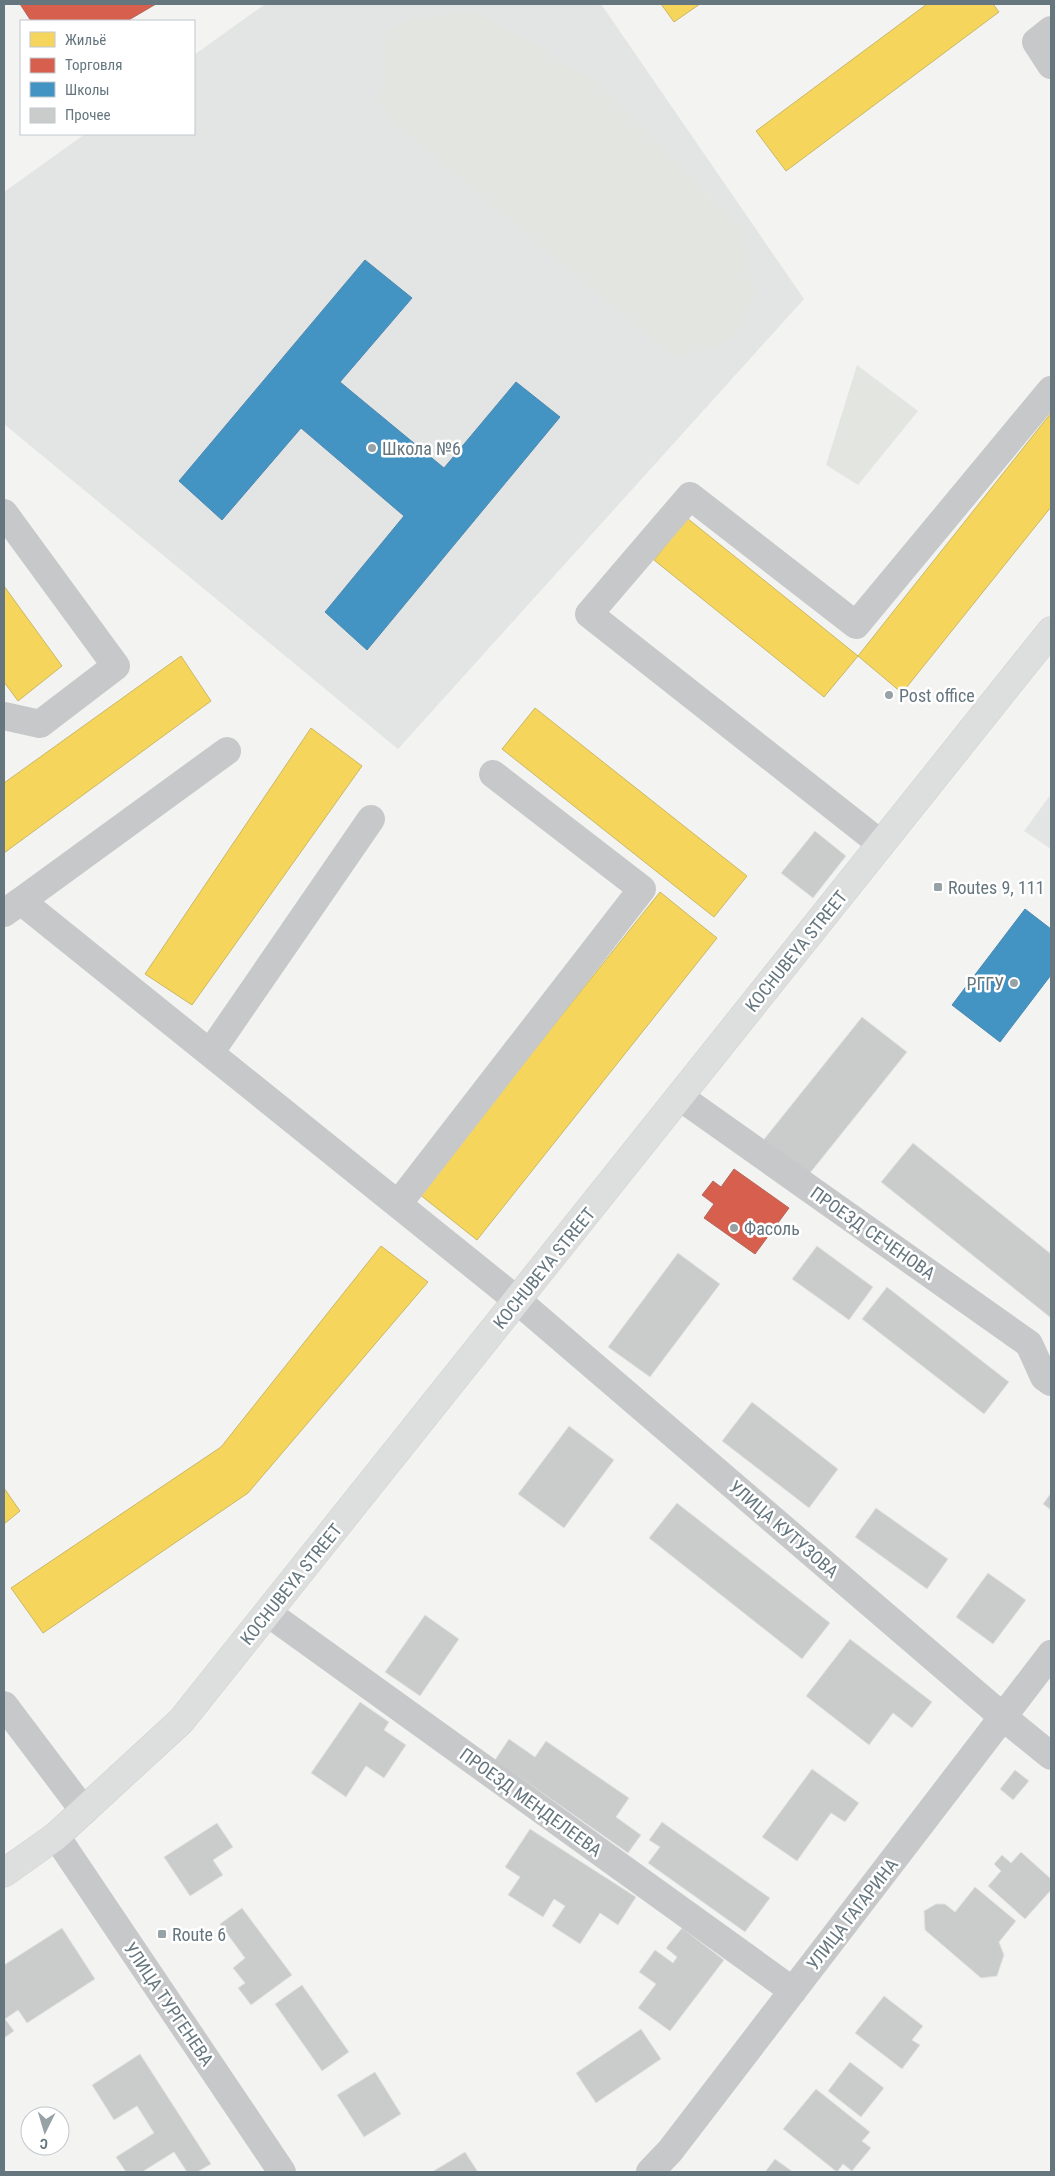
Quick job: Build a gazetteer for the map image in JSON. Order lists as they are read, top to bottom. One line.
{"streets":{"main road":["KOCHUBEYA STREET"],"street":["ПРОЕЗД СЕЧЕНОВА","УЛИЦА КУТУЗОВА","ПРОЕЗД МЕНДЕЛЕЕВА","УЛИЦА ГАГАРИНА","УЛИЦА ТУРГЕНЕВА"]},"crossings":[["KOCHUBEYA STREET","ПРОЕЗД СЕЧЕНОВА"],["KOCHUBEYA STREET","УЛИЦА КУТУЗОВА"],["KOCHUBEYA STREET","ПРОЕЗД МЕНДЕЛЕЕВА"],["KOCHUBEYA STREET","УЛИЦА ТУРГЕНЕВА"],["УЛИЦА КУТУЗОВА","УЛИЦА ГАГАРИНА"],["ПРОЕЗД МЕНДЕЛЕЕВА","УЛИЦА ГАГАРИНА"]],"places":{"other":["Школа №6","Post office","РГГУ","Фасоль"],"transit":["Routes 9, 111","Route 6"]},"legend":["Жильё","Торговля","Школы","Прочее"],"north":"bottom"}
